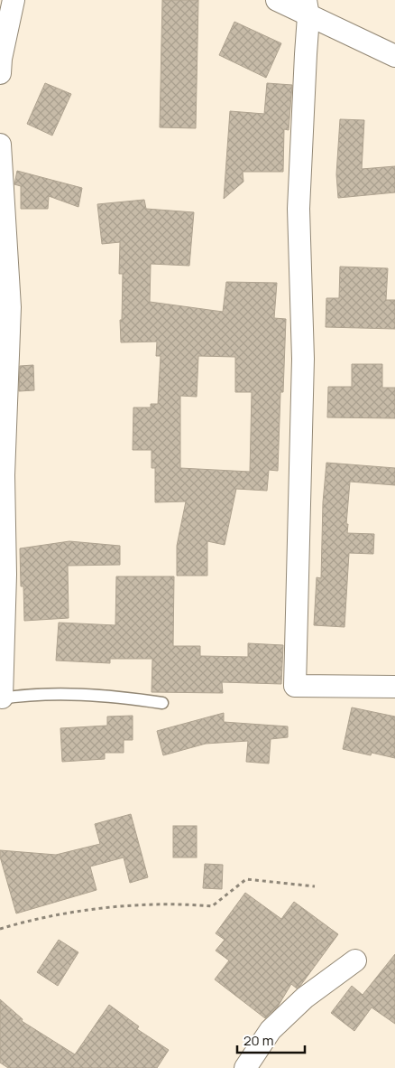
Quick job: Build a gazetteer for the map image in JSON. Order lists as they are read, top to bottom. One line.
{"scale_bar":"20 m"}
